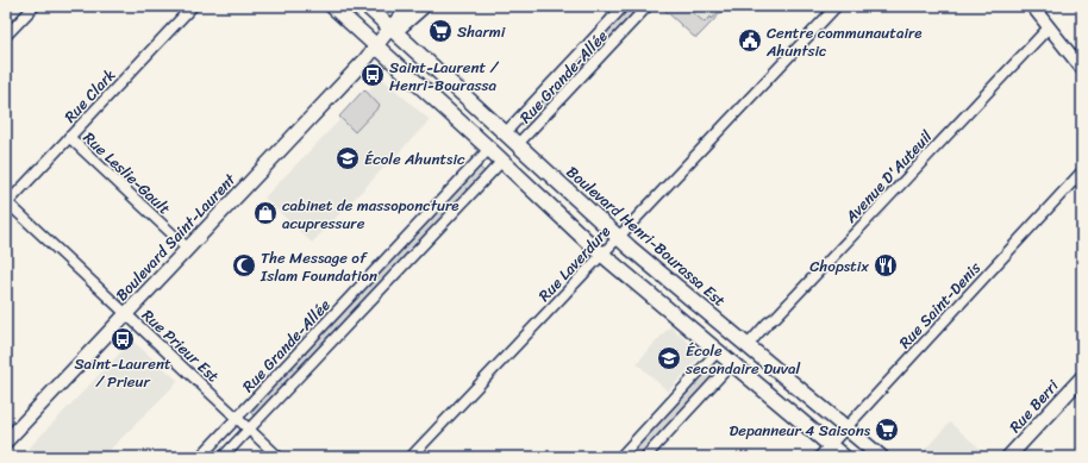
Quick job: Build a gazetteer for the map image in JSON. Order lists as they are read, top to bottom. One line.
{"streets":{"main road":["Boulevard Henri-Bourassa Est","Boulevard Saint-Laurent","Rue Berri"],"street":["Rue Grande-Allée","Rue Clark","Rue Leslie-Gault","Avenue D'Auteuil","Rue Laverdure","Rue Saint-Denis","Rue Prieur Est"]},"crossings":[["Rue Grande-Allée","Boulevard Henri-Bourassa Est"],["Rue Grande-Allée","Rue Prieur Est"],["Rue Clark","Rue Leslie-Gault"],["Rue Clark","Rue Prieur Est"],["Rue Leslie-Gault","Boulevard Saint-Laurent"],["Avenue D'Auteuil","Boulevard Henri-Bourassa Est"],["Boulevard Henri-Bourassa Est","Boulevard Saint-Laurent"],["Boulevard Henri-Bourassa Est","Rue Laverdure"],["Boulevard Henri-Bourassa Est","Rue Saint-Denis"],["Boulevard Saint-Laurent","Rue Prieur Est"]],"places":{"supermarket":["Sharmi","Depanneur 4 Saisons"],"public building":["Centre communautaire Ahuntsic"],"bus stop":["Saint-Laurent / Henri-Bourassa","Saint-Laurent / Prieur"],"school or university":["École Ahuntsic","École secondaire Duval"],"shop":["cabinet de massoponcture acupressure"],"mosque":["The Message of Islam Foundation"],"restaurant":["Chopstix"]}}
